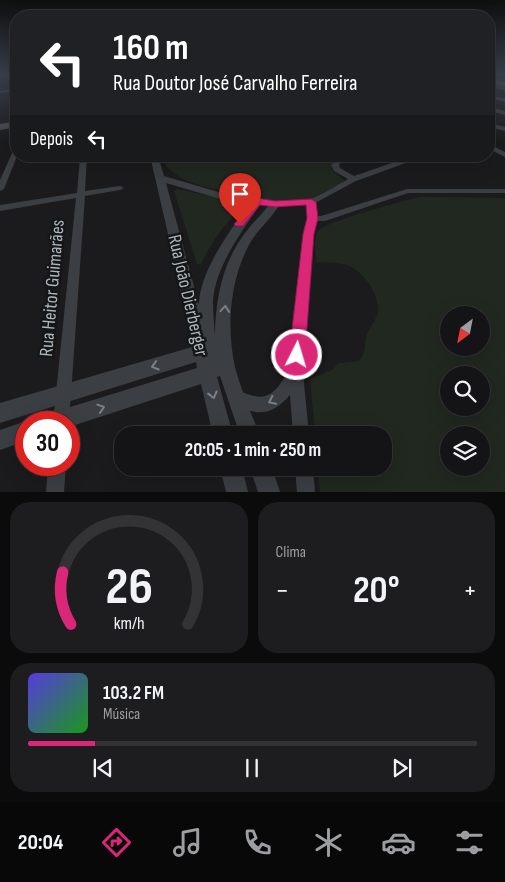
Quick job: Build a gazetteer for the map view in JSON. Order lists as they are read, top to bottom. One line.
{"streets":{"street":["Rua Heitor Guimarães","Rua João Dierberger"]},"north":"bottom left","page":{"turn":["160 m","Rua Doutor José Carvalho Ferreira"],"then":"Depois","limit":"30","trip":"20:05 · 1 min · 250 m","tile":"Clima","heat":["−","20°","+"],"song":["103.2 FM","Música"],"tabs":"20:04","gauge":["26","km/h"]}}
